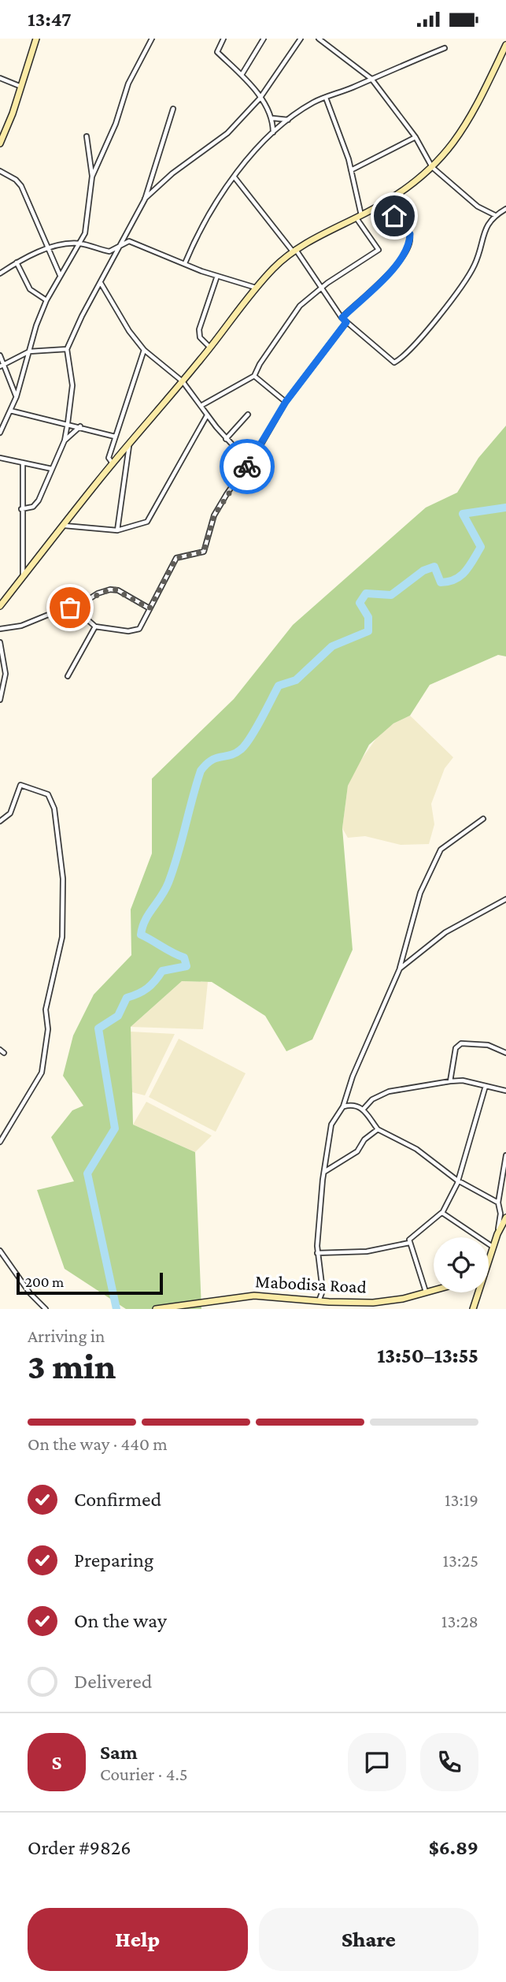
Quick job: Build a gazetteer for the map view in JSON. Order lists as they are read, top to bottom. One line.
{"streets":{"street":["Mabodisa Road"]},"scale_bar":"200 m","page":{"status":"13:47","scale":"200 m","heading":["3 min","Arriving in","13:50–13:55"],"panel":["Sam","Courier · 4.5","Order #9826","$6.89"],"bar":"On the way · 440 m","list":[["Confirmed","13:19"],["Preparing","13:25"],["On the way","13:28"],"Delivered"],"round":"S","buttons":["Help","Share"]}}
